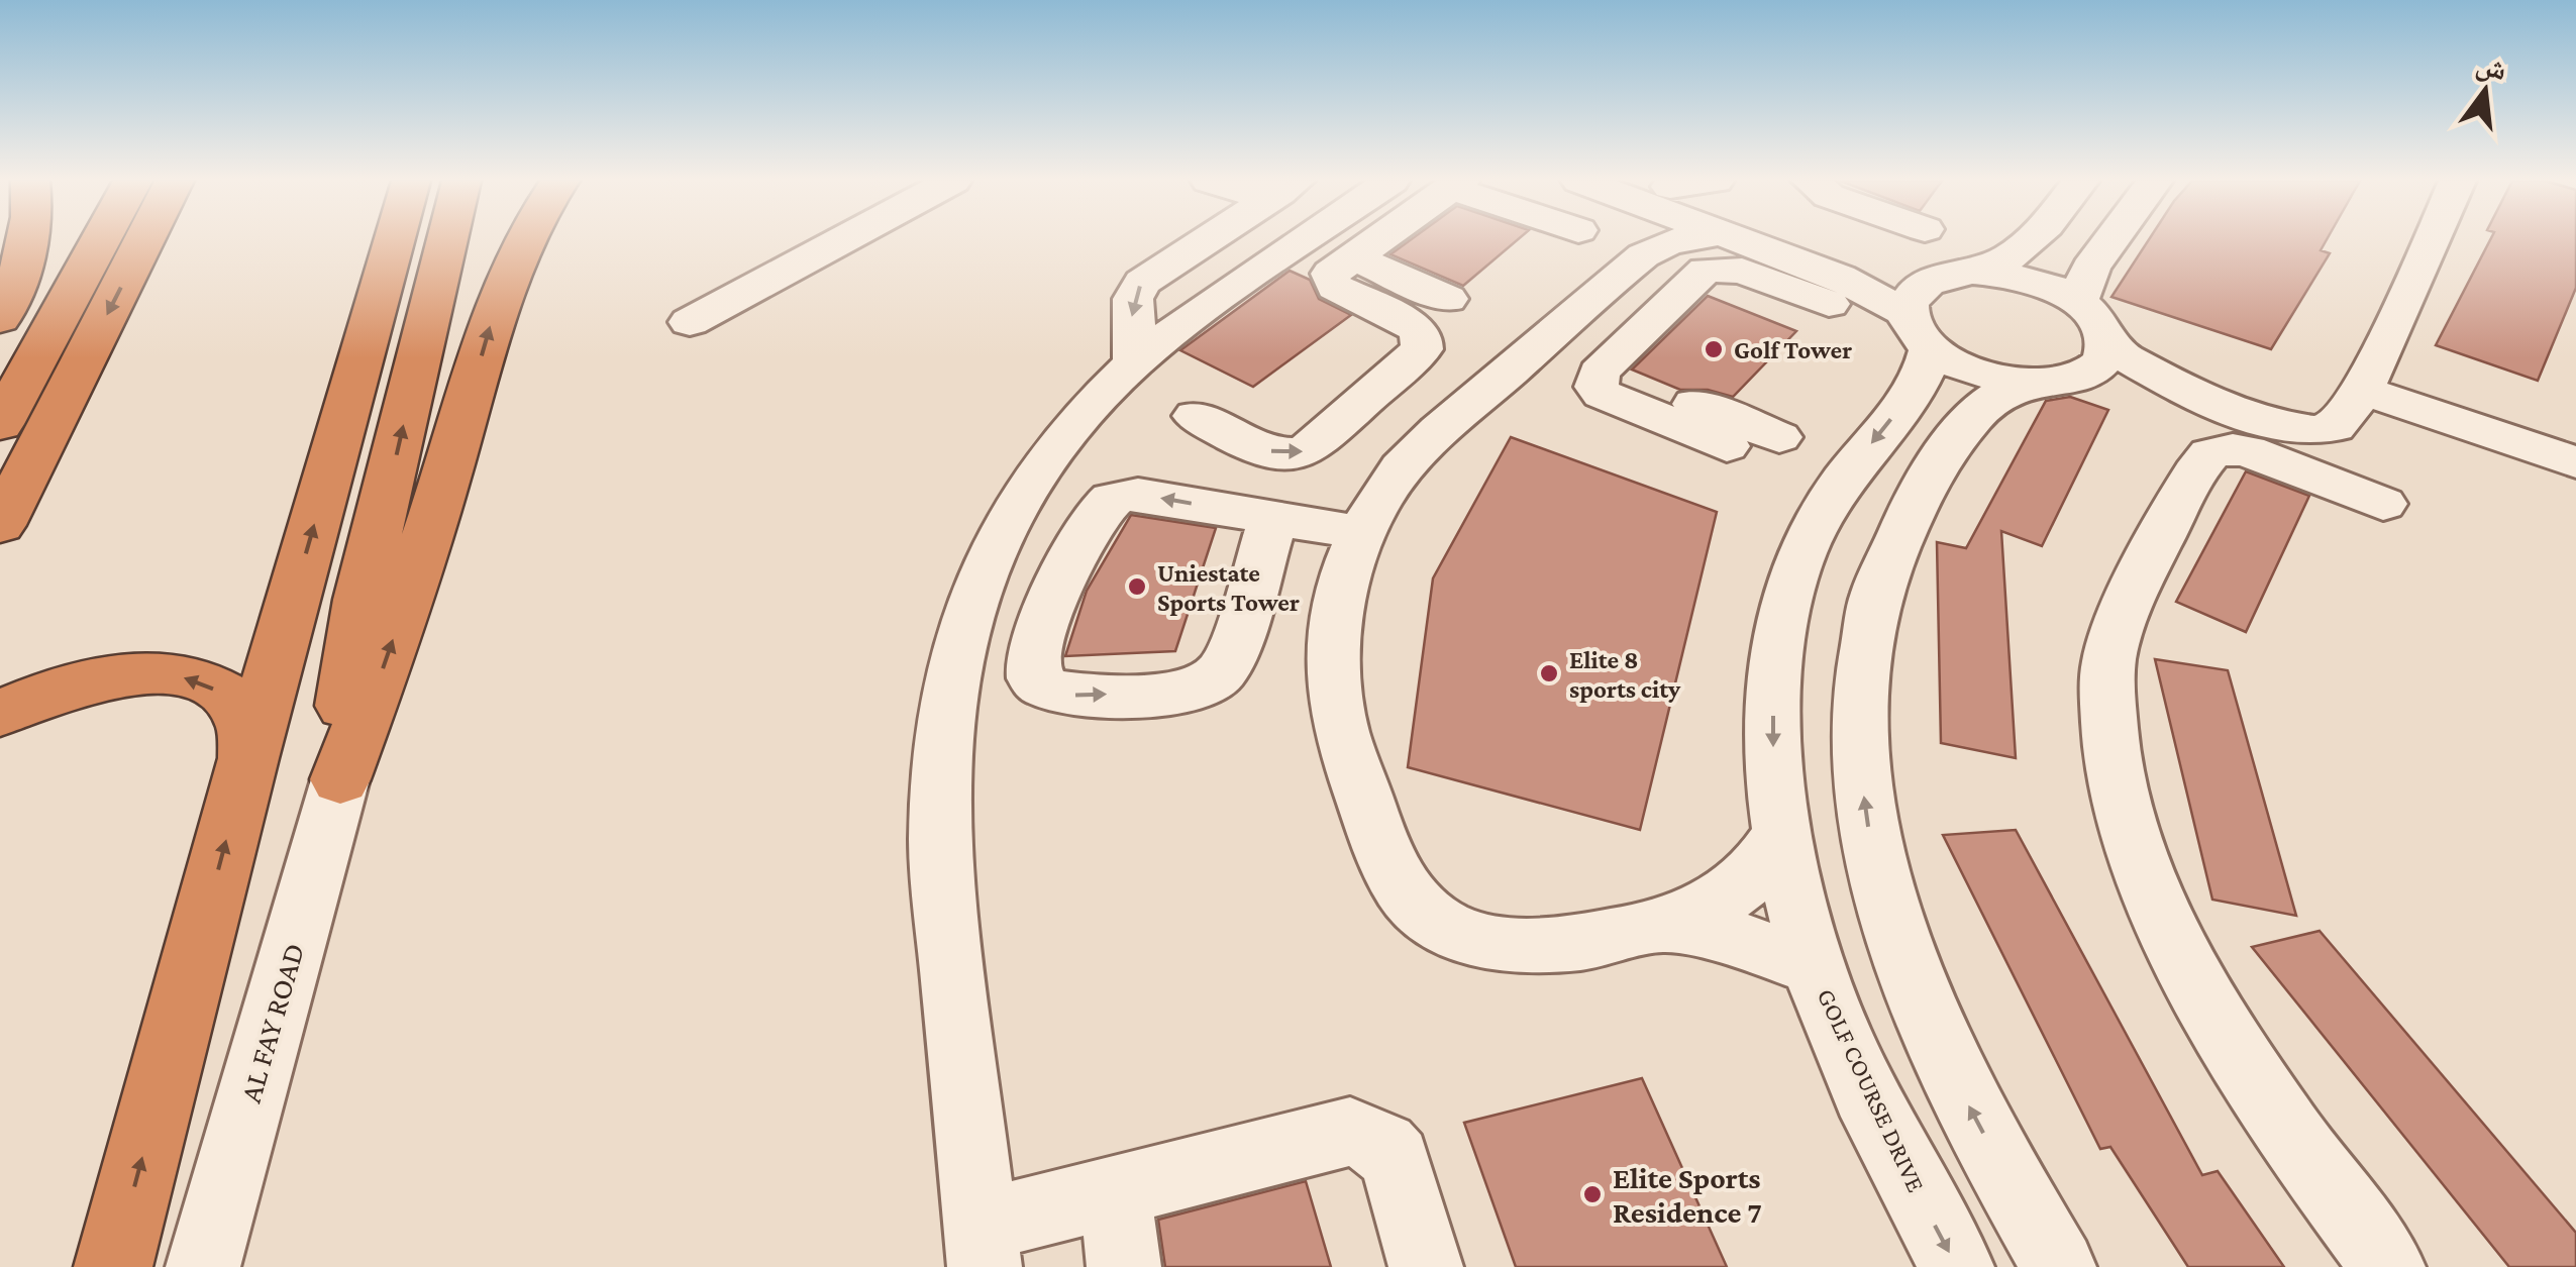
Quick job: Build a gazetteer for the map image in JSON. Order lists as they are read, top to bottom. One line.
{"streets":{"street":["AL FAY ROAD","GOLF COURSE DRIVE"]},"one_way":["GOLF COURSE DRIVE"],"places":["Golf Tower","Uniestate Sports Tower","Elite 8 sports city","Elite Sports Residence 7"],"north":"top"}
